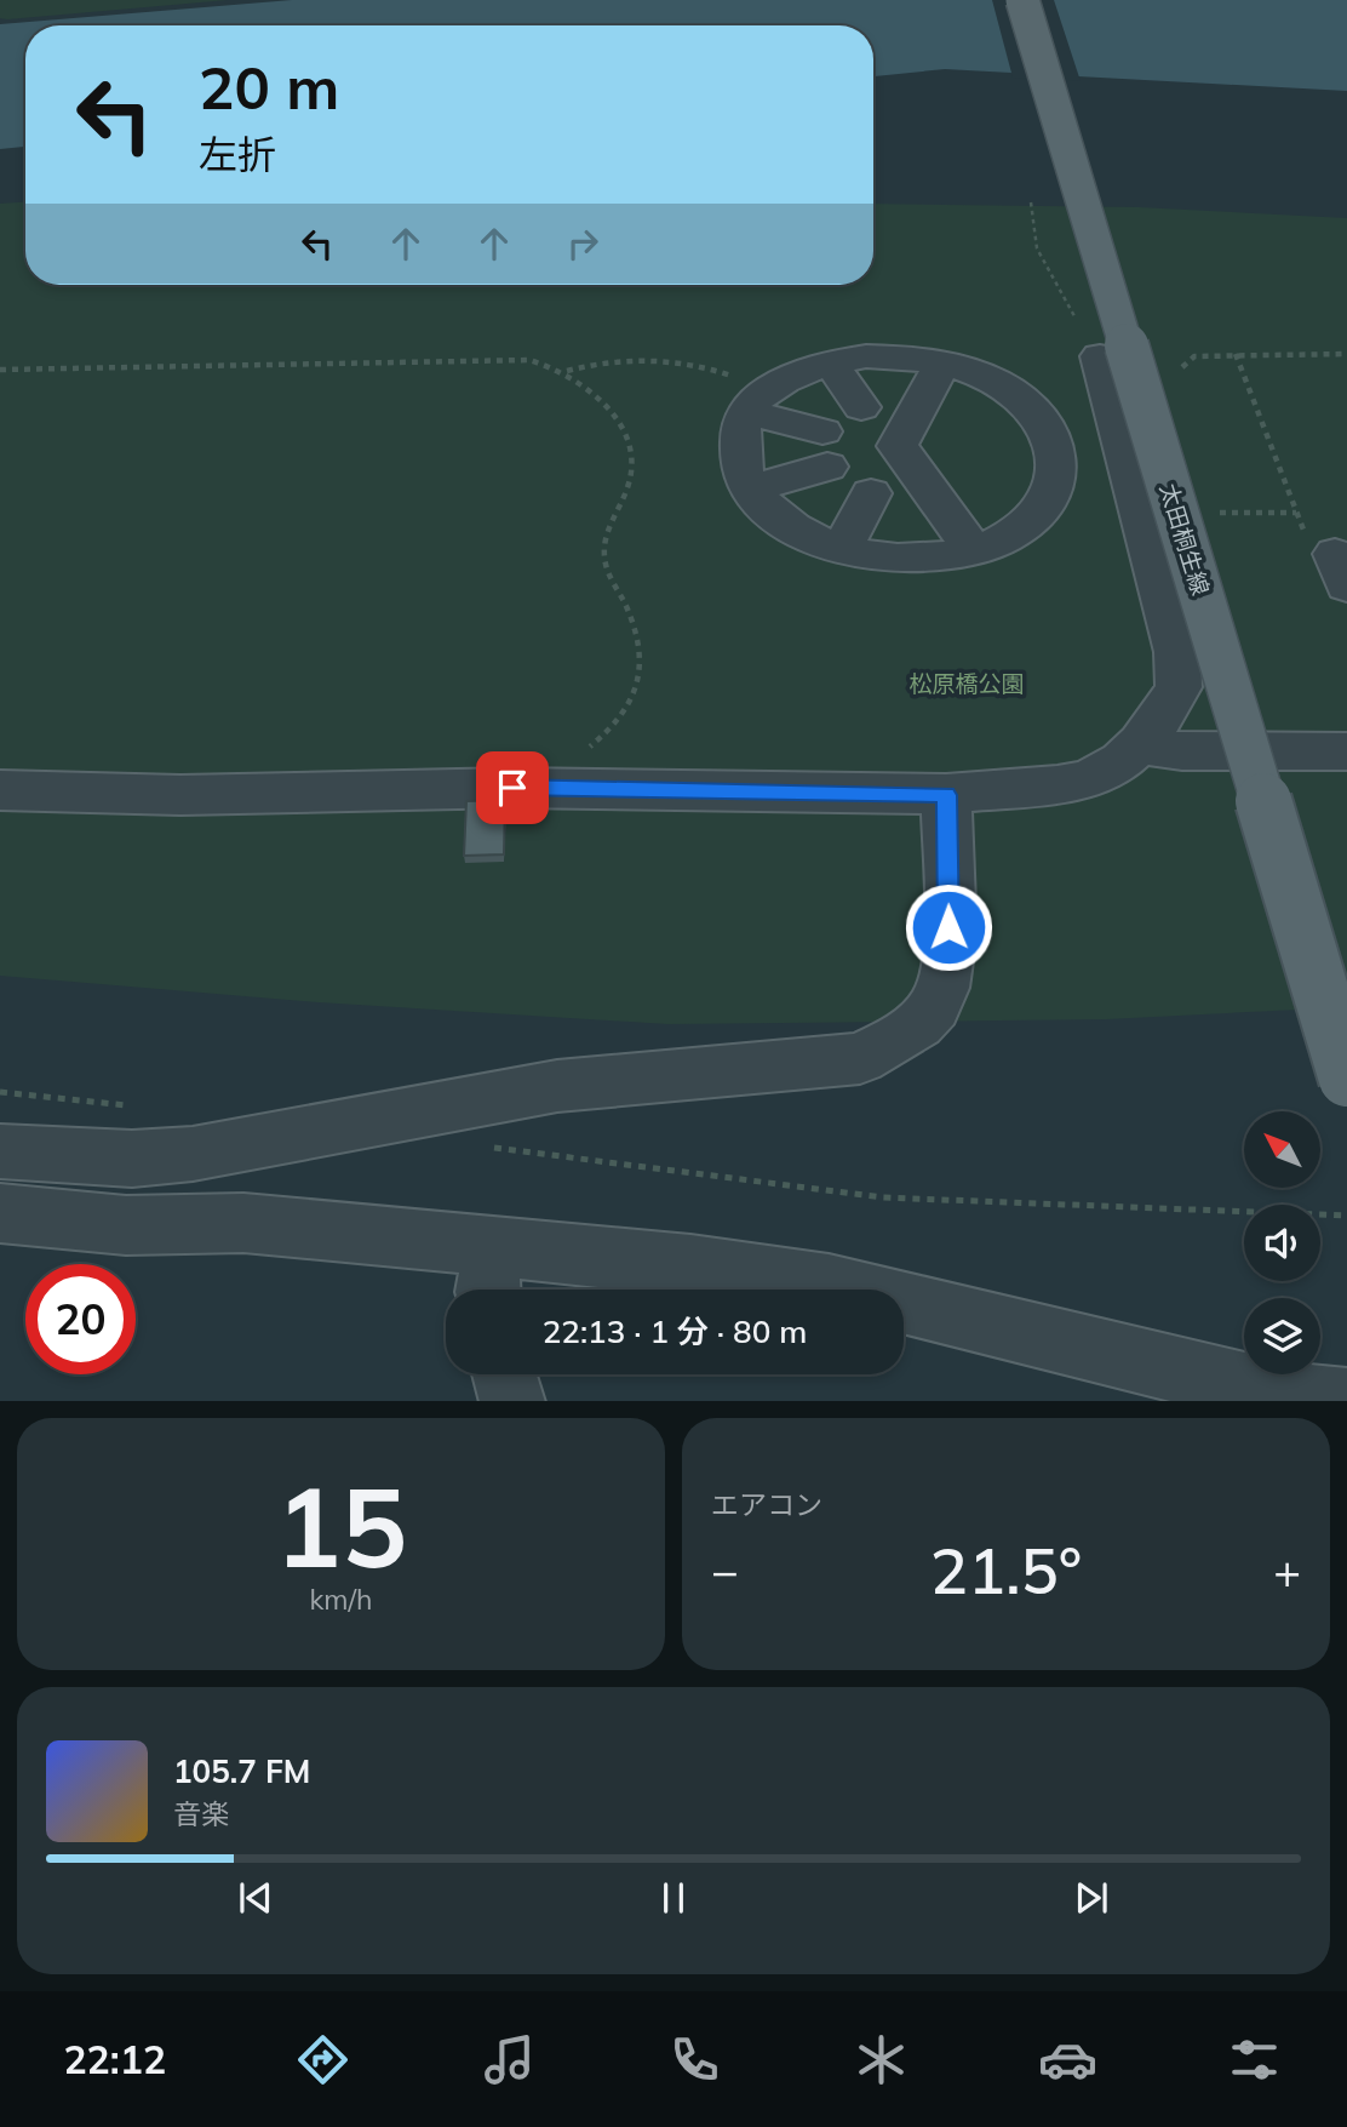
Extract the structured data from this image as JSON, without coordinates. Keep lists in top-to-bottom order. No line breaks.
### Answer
{"streets":{"main road":["太田桐生線"]},"parks":["松原橋公園"],"north":"top left","page":{"turn":["20 m","左折"],"limit":"20","trip":"22:13 · 1 分 · 80 m","tile":[["15","km/h"],"エアコン"],"heat":["−","21.5°","+"],"song":["105.7 FM","音楽"],"tabs":"22:12"}}
